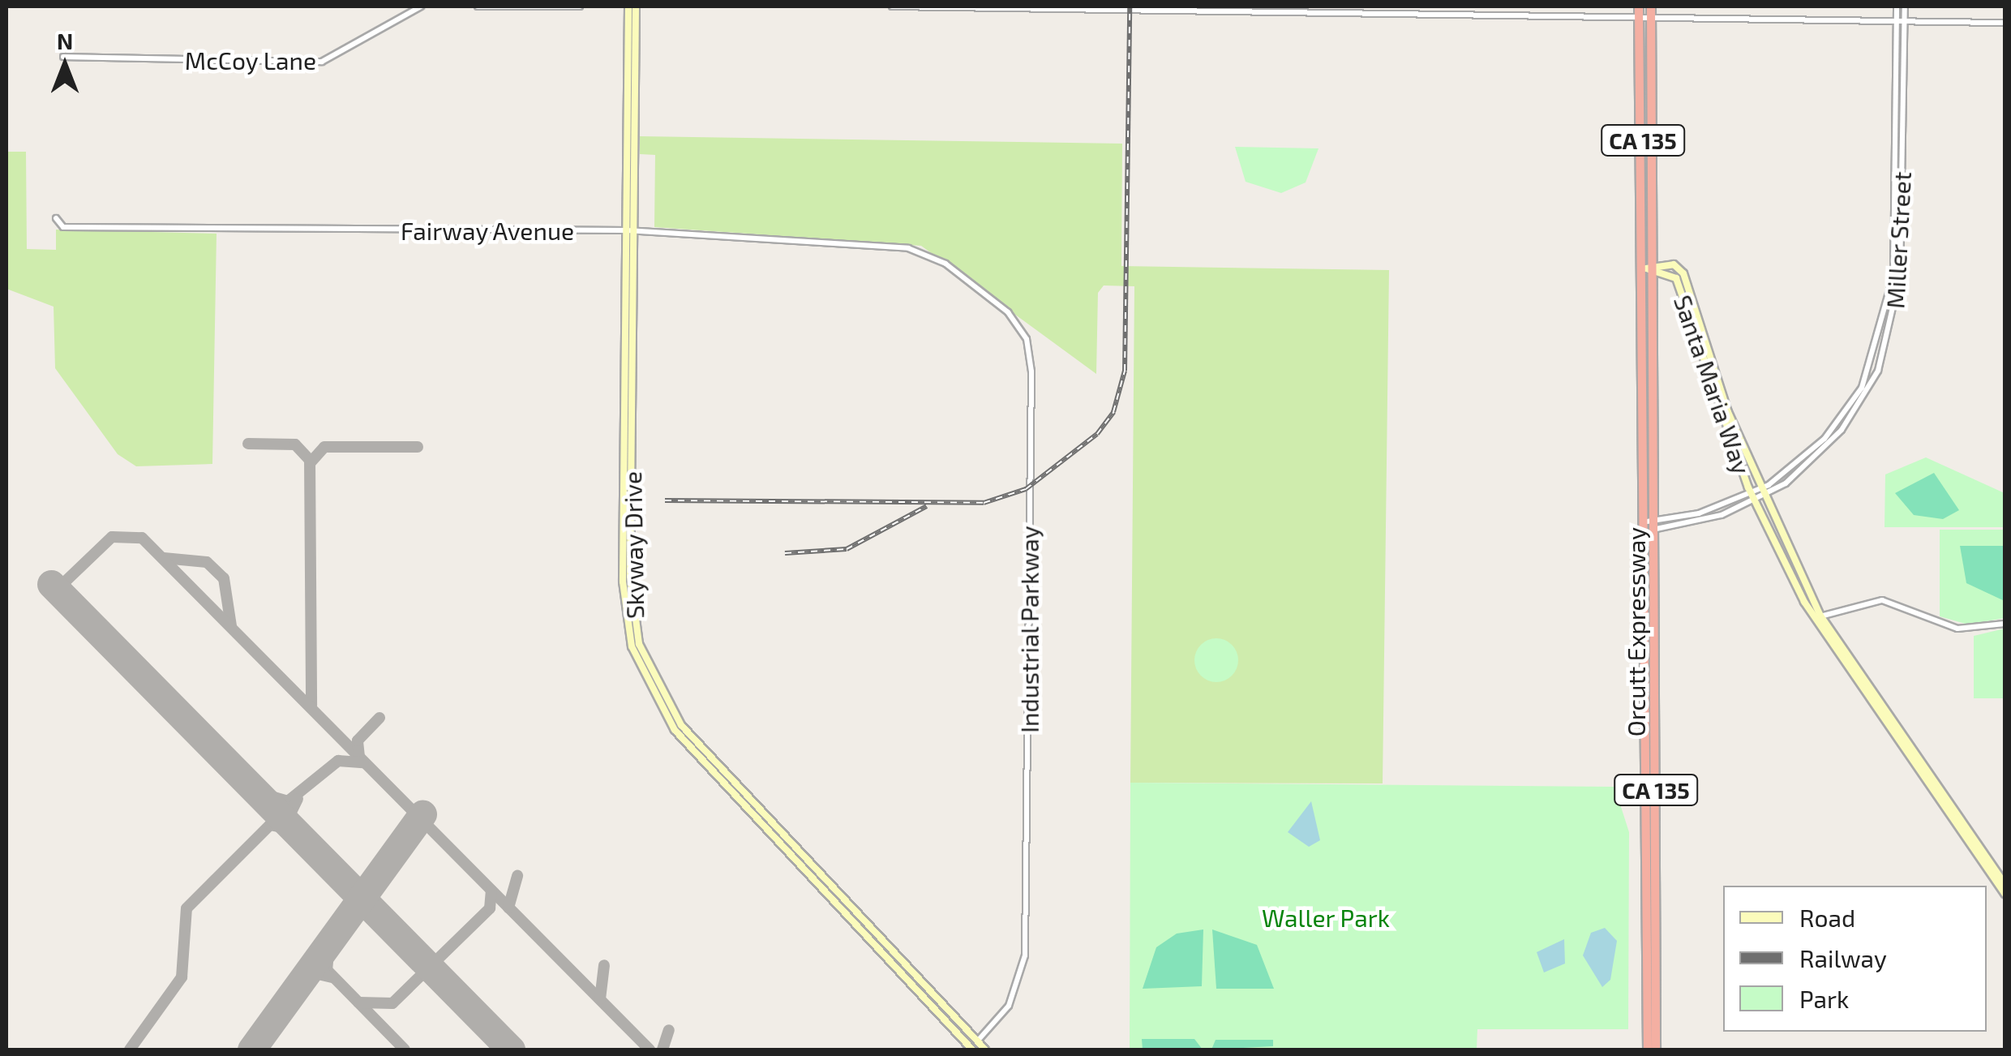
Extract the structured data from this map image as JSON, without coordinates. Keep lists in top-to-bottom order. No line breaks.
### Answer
{"streets":{"highway":["CA 135","Orcutt Expressway"],"main road":["Santa Maria Way","Skyway Drive"],"street":["McCoy Lane","Fairway Avenue","Miller Street","Industrial Parkway"]},"crossings":[["CA 135","Santa Maria Way"],["CA 135","Orcutt Expressway"],["Fairway Avenue","Skyway Drive"],["Fairway Avenue","Industrial Parkway"],["Miller Street","Santa Maria Way"],["Miller Street","Orcutt Expressway"],["Santa Maria Way","Orcutt Expressway"],["Skyway Drive","Industrial Parkway"]],"parks":["Waller Park"],"legend":["Road","Railway","Park"],"north":"top"}
